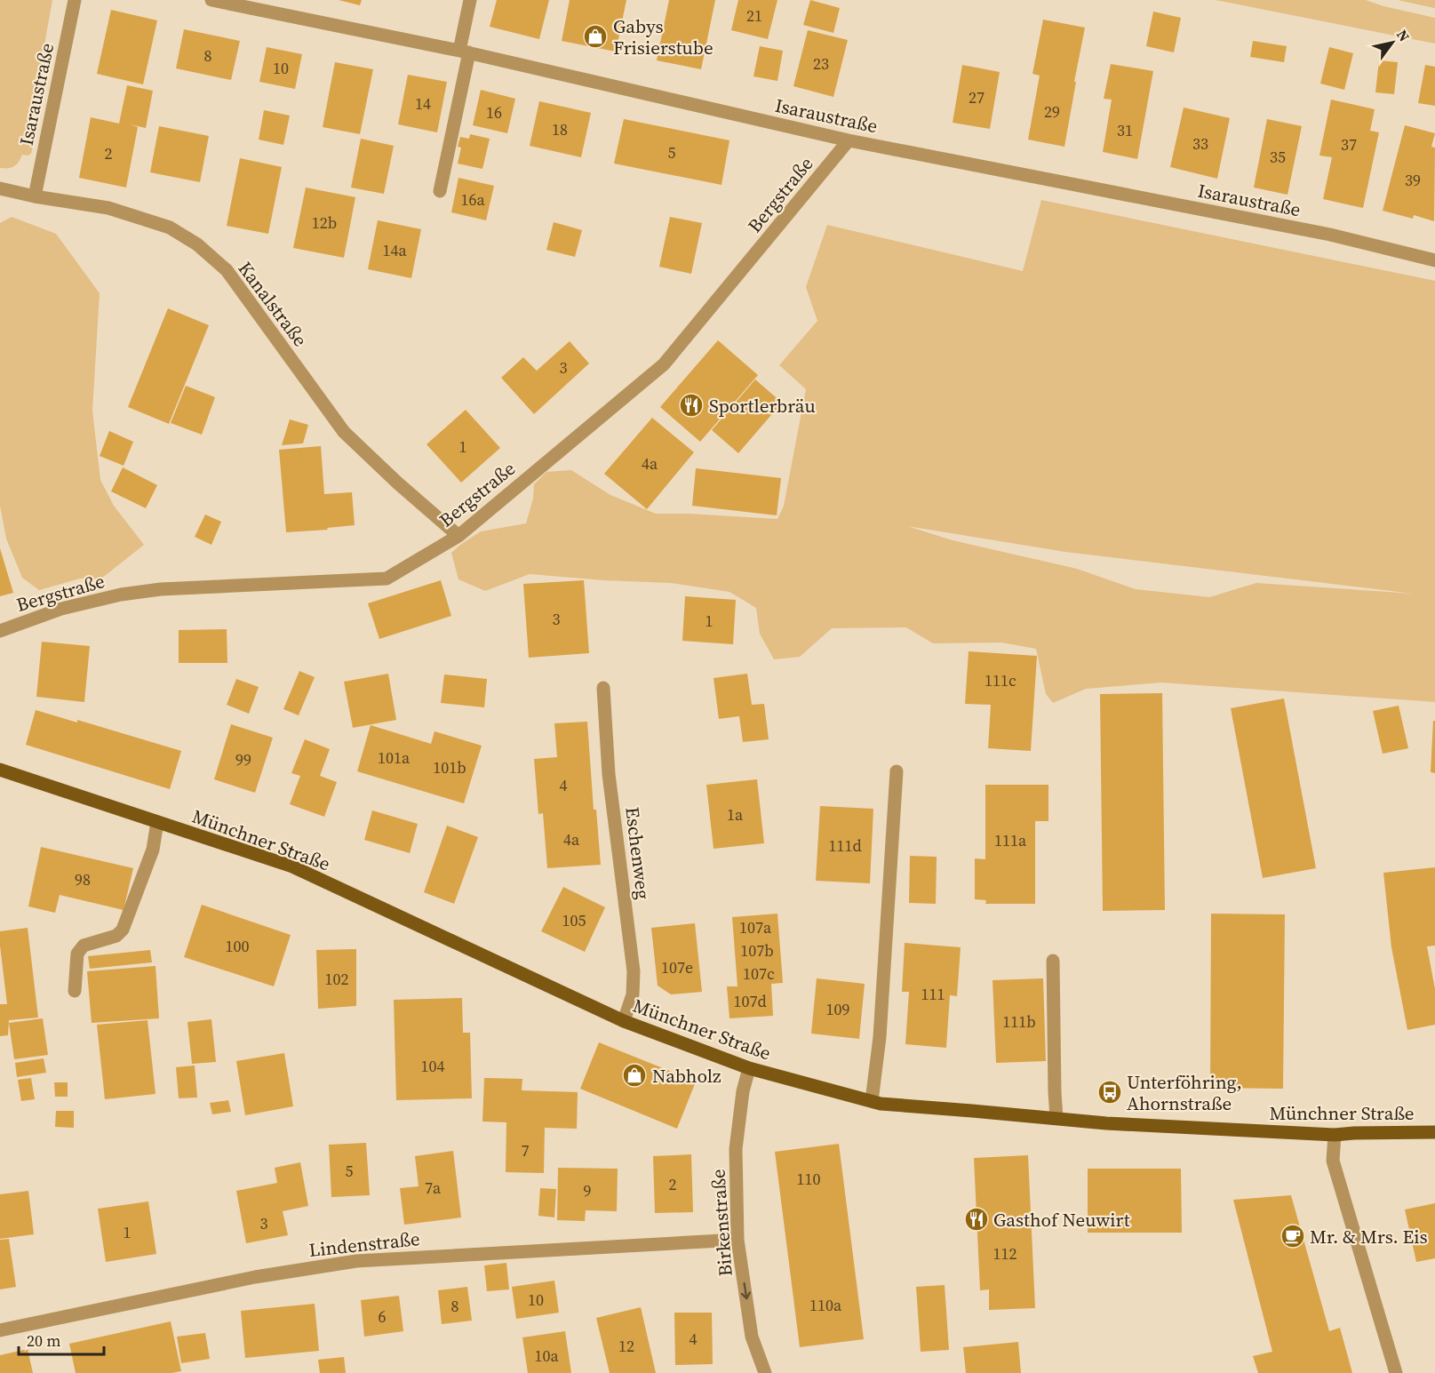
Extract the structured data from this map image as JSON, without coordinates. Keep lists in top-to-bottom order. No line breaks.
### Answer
{"streets":{"main road":["Münchner Straße"],"street":["Isaraustraße","Bergstraße","Kanalstraße","Eschenweg","Birkenstraße","Lindenstraße"]},"crossings":[["Isaraustraße","Bergstraße"],["Isaraustraße","Kanalstraße"],["Bergstraße","Kanalstraße"],["Münchner Straße","Eschenweg"],["Münchner Straße","Birkenstraße"],["Birkenstraße","Lindenstraße"]],"one_way":["Birkenstraße"],"places":{"shop":["Gabys Frisierstube","Nabholz"],"restaurant":["Sportlerbräu","Gasthof Neuwirt"],"bus stop":["Unterföhring, Ahornstraße"],"cafe":["Mr. & Mrs. Eis"]},"house_numbers":["21","8","23","10","27","14","29","16","18","31","33","37","5","2","35","39","16a","12b","14a","3","1","4a","3","1","111c","101a","99","101b","4","1a","4a","111a","111d","98","105","107a","100","107b","107e","107c","102","111","107d","109","111b","104","7","5","110","2","7a","9","3","1","112","10","110a","8","6","4","12","10a"],"scale_bar":"20 m","north":"top right"}
